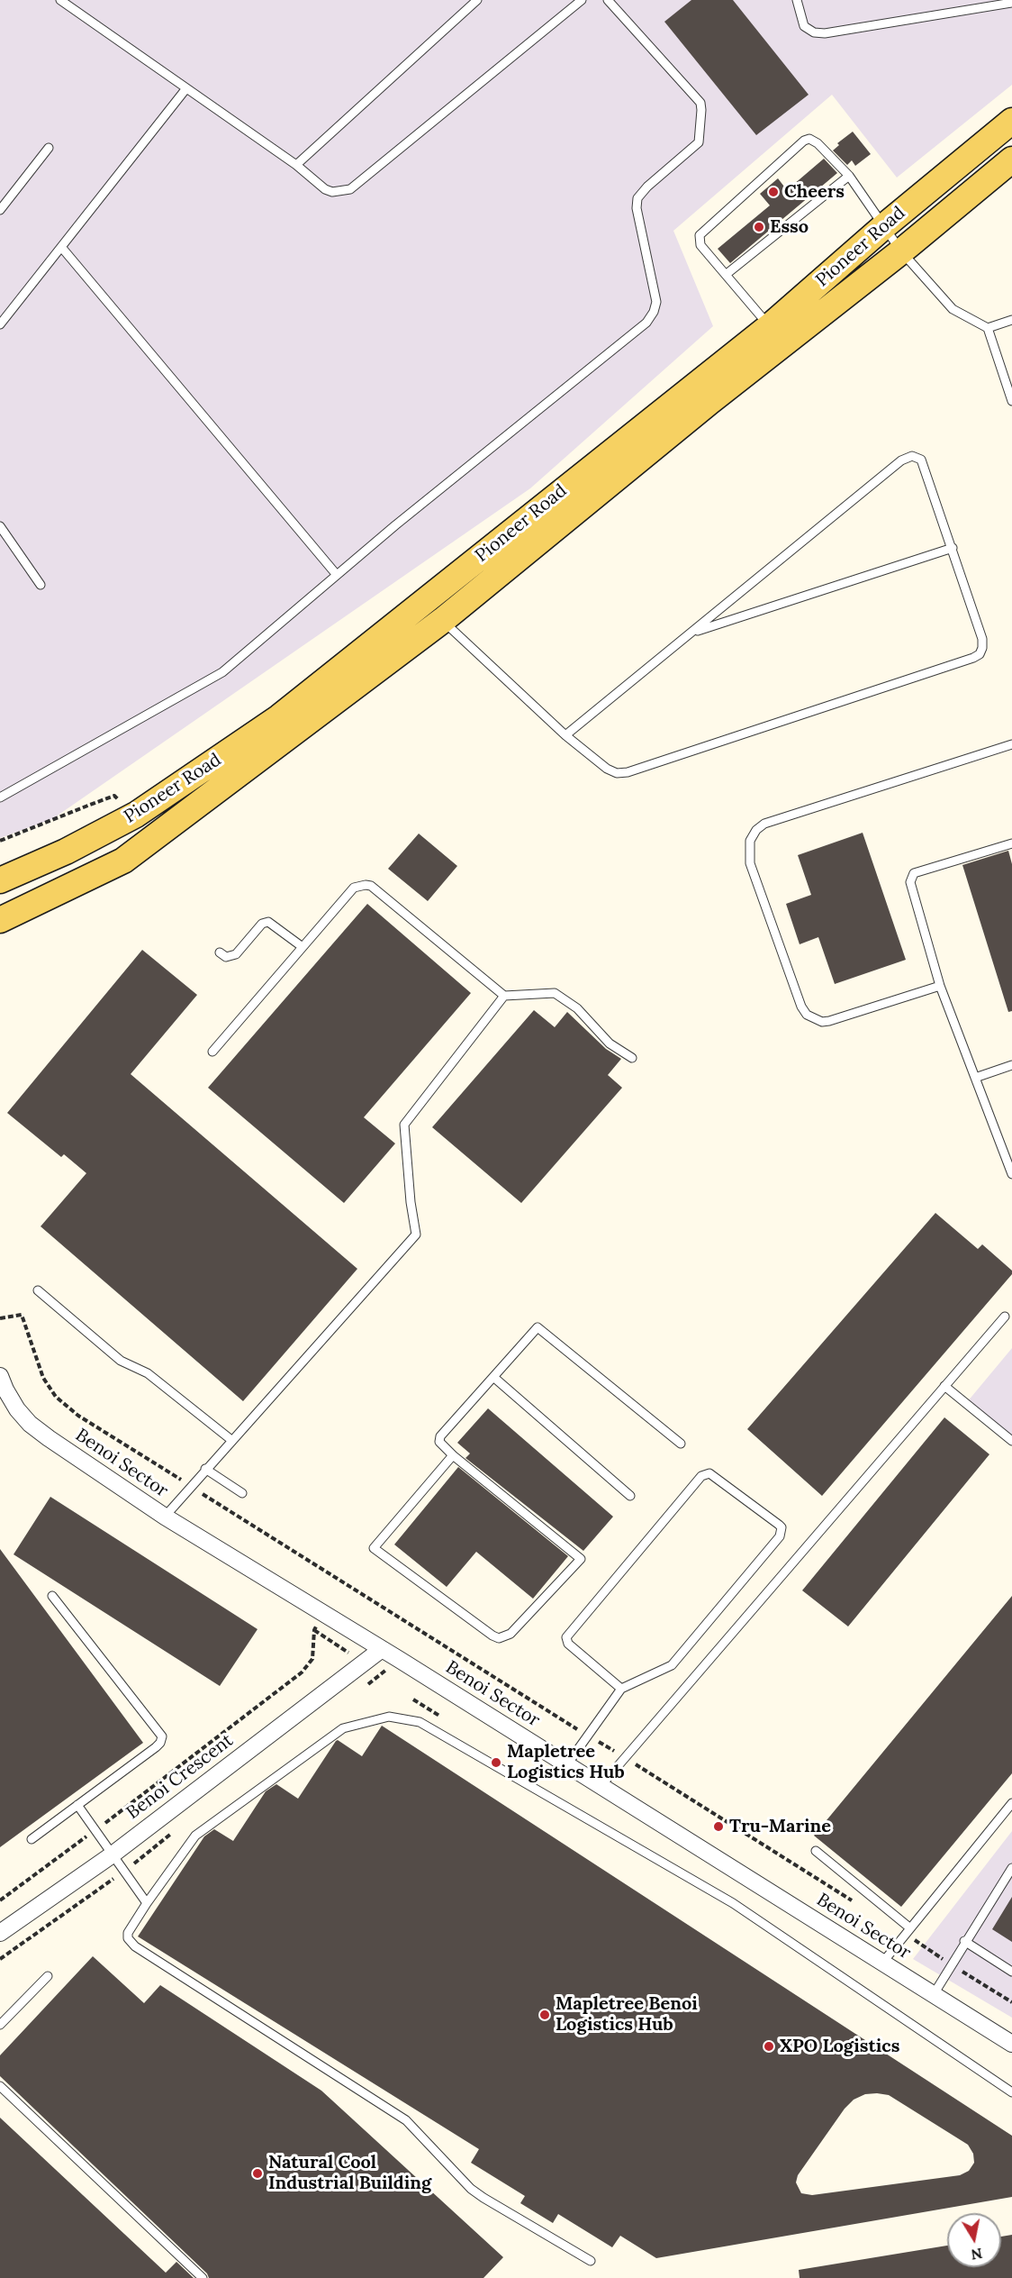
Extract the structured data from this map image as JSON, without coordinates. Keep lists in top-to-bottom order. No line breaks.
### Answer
{"streets":{"main road":["Pioneer Road"],"street":["Benoi Sector","Benoi Crescent"]},"crossings":[["Benoi Sector","Benoi Crescent"]],"places":["Cheers","Esso","Mapletree Logistics Hub","Tru-Marine","Mapletree Benoi Logistics Hub","XPO Logistics","Natural Cool Industrial Building"],"north":"bottom"}
